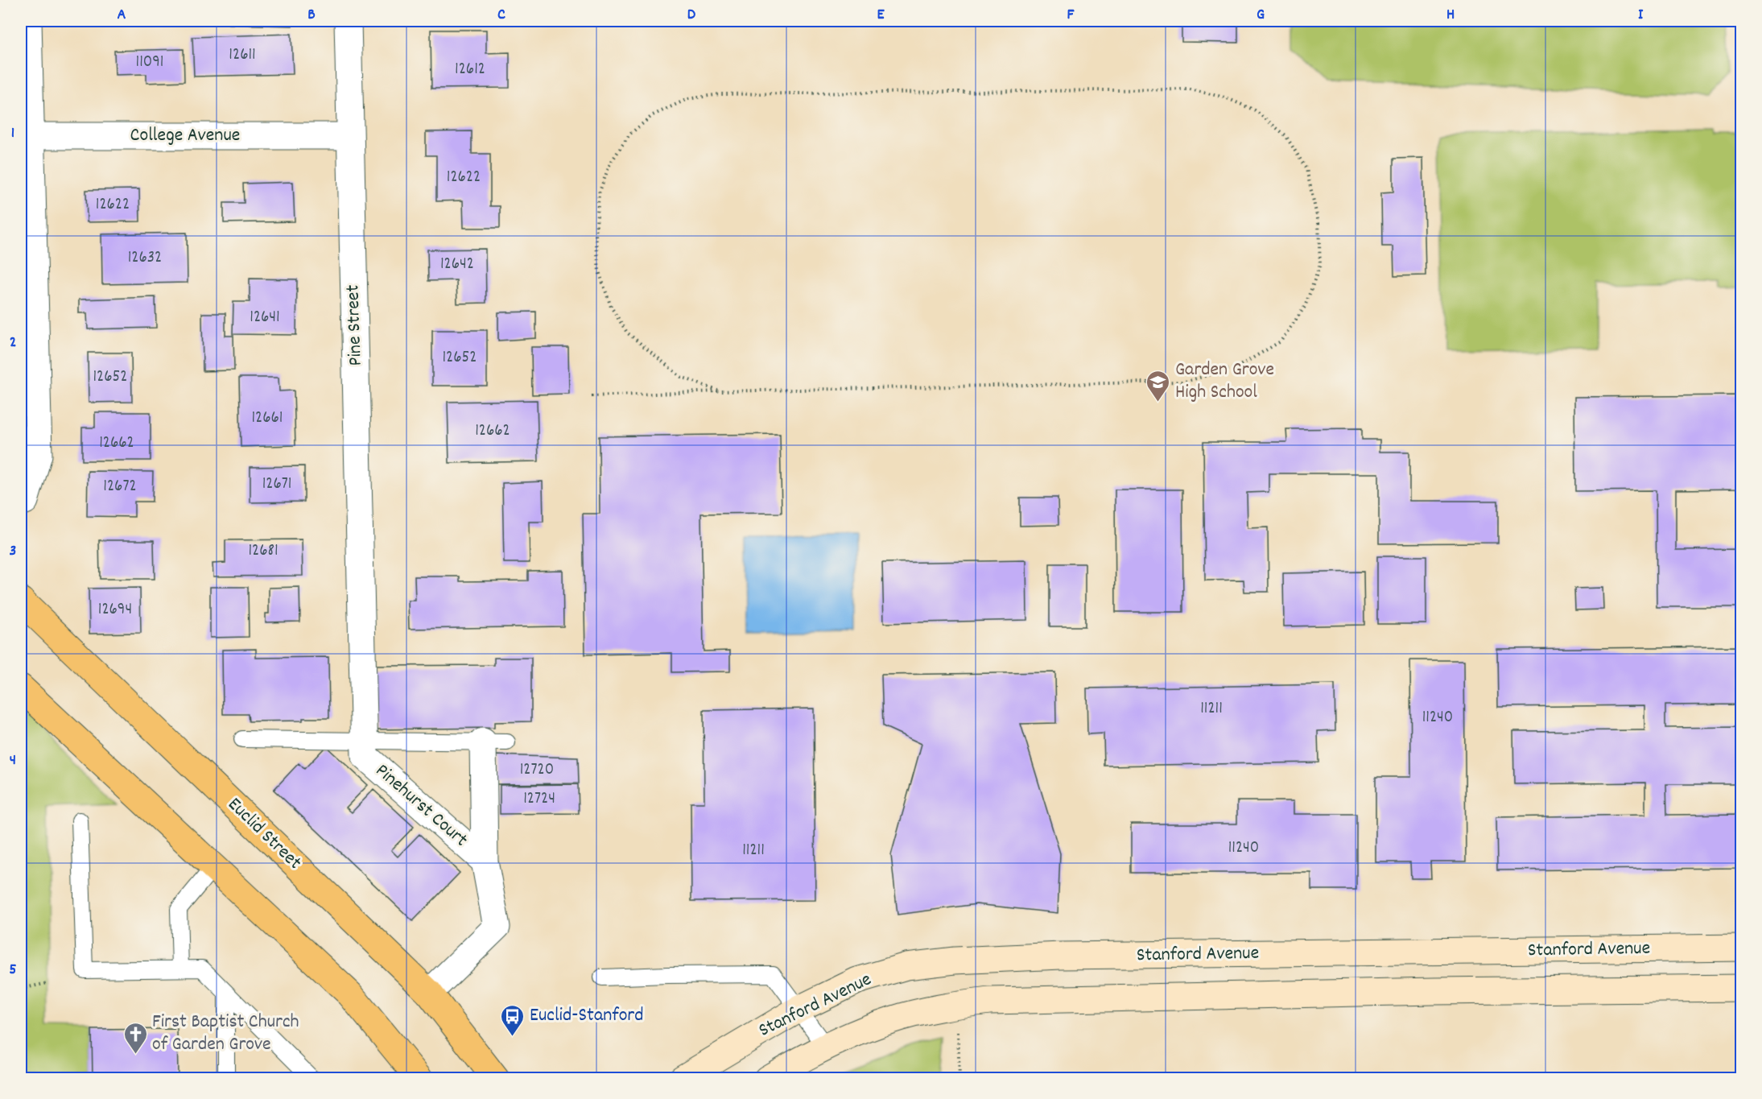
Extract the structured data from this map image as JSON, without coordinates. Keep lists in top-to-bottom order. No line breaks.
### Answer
{"streets":{"main road":["Euclid Street"],"street":["College Avenue","Pine Street","Pinehurst Court","Stanford Avenue"]},"crossings":[["College Avenue","Pine Street"],["Pine Street","Pinehurst Court"],["Pinehurst Court","Euclid Street"]],"places":{"school or university":["Garden Grove High School"],"bus stop":["Euclid-Stanford"],"church":["First Baptist Church of Garden Grove"]},"house_numbers":["12611","11091","12612","12622","12622","12632","12642","12641","12652","12652","12661","12662","12662","12671","12672","12681","12694","11211","11240","12720","12724","11240","11211"],"grid":{"columns":["A","B","C","D","E","F","G","H","I"],"rows":["1","2","3","4","5"]}}
